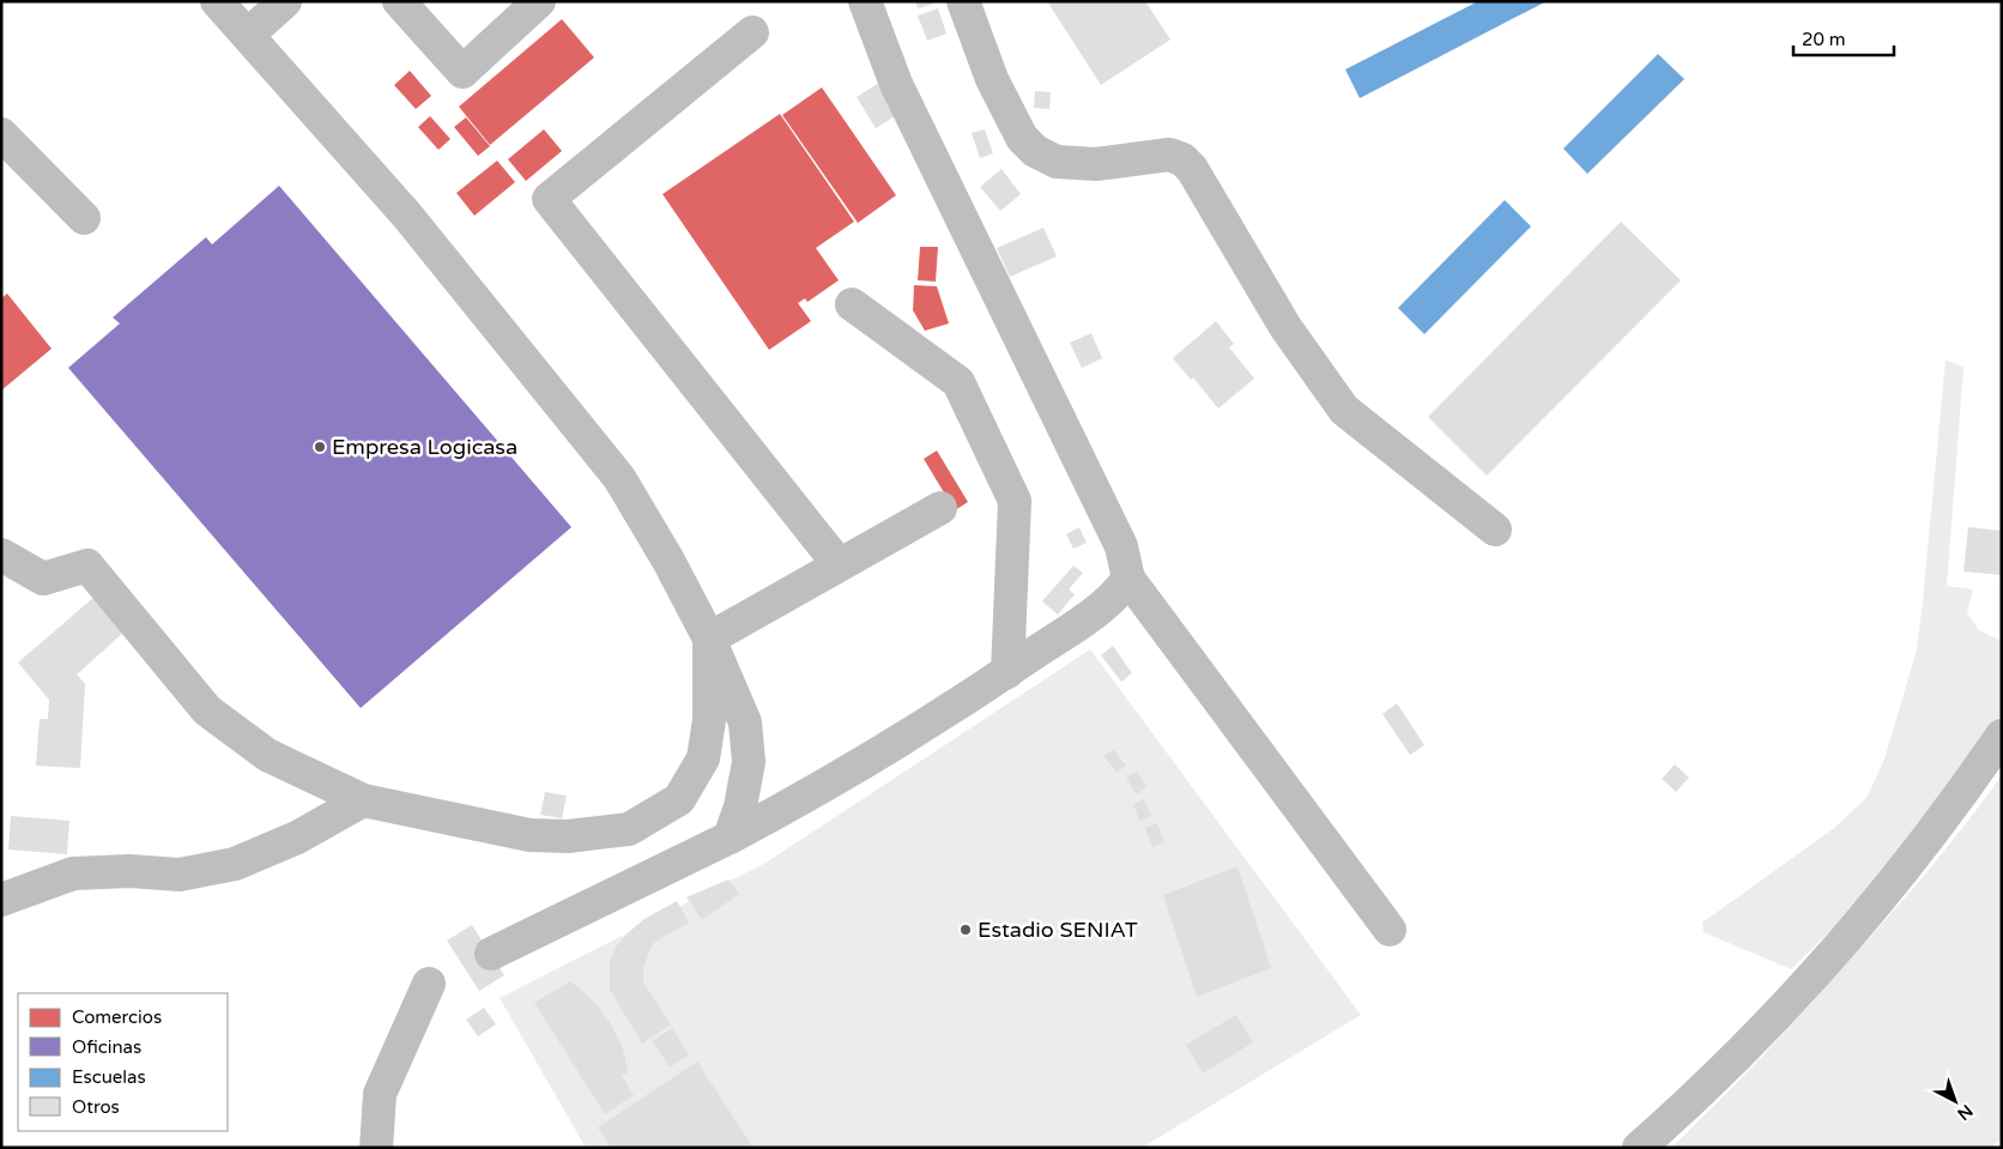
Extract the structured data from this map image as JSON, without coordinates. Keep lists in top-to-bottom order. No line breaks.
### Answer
{"places":["Empresa Logicasa","Estadio SENIAT"],"legend":["Comercios","Oficinas","Escuelas","Otros"],"scale_bar":"20 m","north":"bottom right"}
